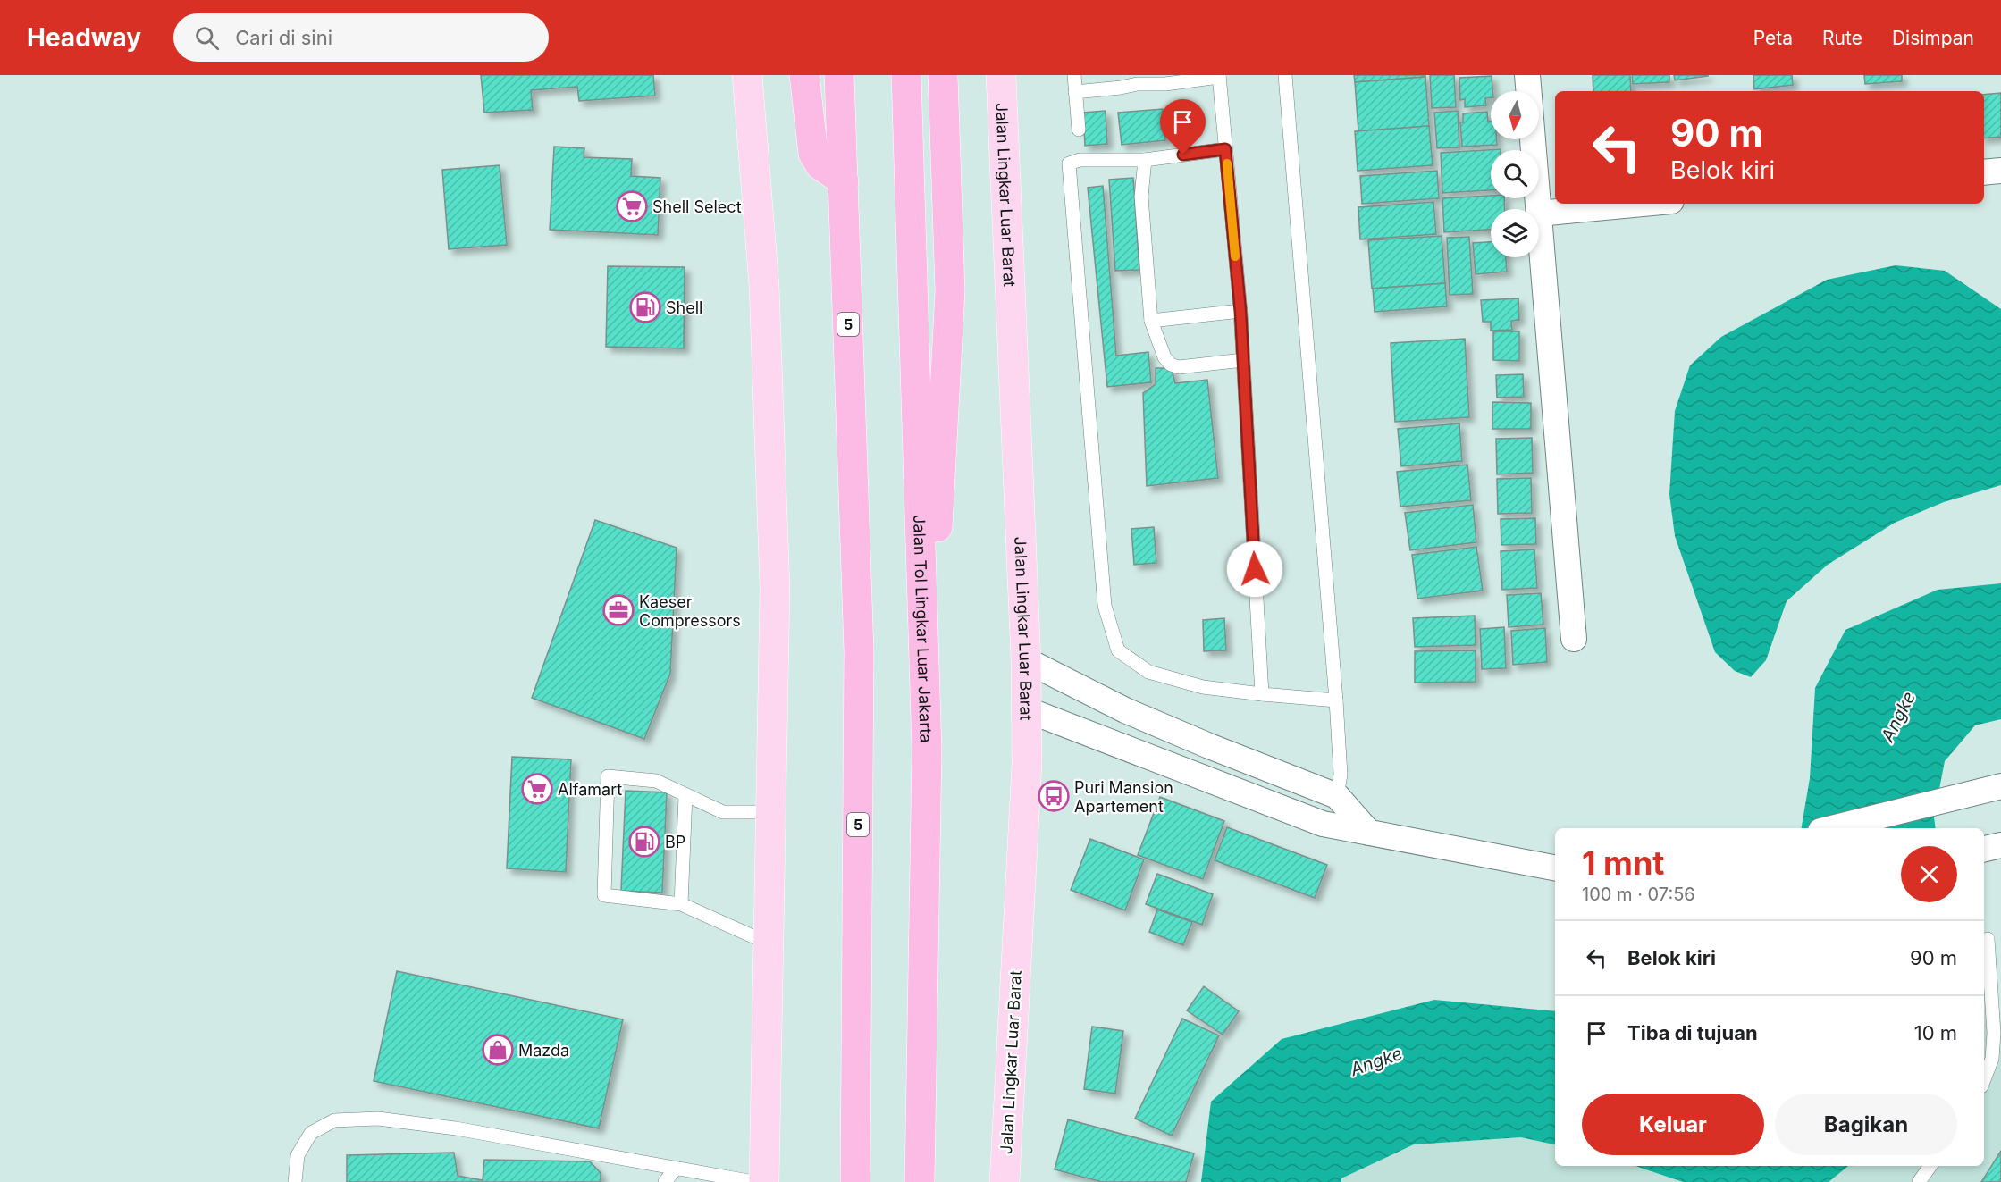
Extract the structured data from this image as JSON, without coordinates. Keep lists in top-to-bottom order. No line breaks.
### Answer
{"streets":{"highway":["5","Jalan Tol Lingkar Luar Jakarta"],"main road":["Jalan Lingkar Luar Barat"]},"water":["Angke"],"places":{"supermarket":["Shell Select","Alfamart"],"fuel station":["Shell","BP"],"office":["Kaeser Compressors"],"bus stop":["Puri Mansion Apartement"],"shop":["Mazda"]},"north":"bottom","page":{"header":"Headway","search":"Cari di sini","nav":["Peta","Rute","Disimpan"],"turn":["90 m","Belok kiri"],"heading":["1 mnt","100 m · 07:56"],"list":[{"name":"Belok kiri","value":"90 m"},{"name":"Tiba di tujuan","value":"10 m"}],"buttons":["Keluar","Bagikan"]}}
